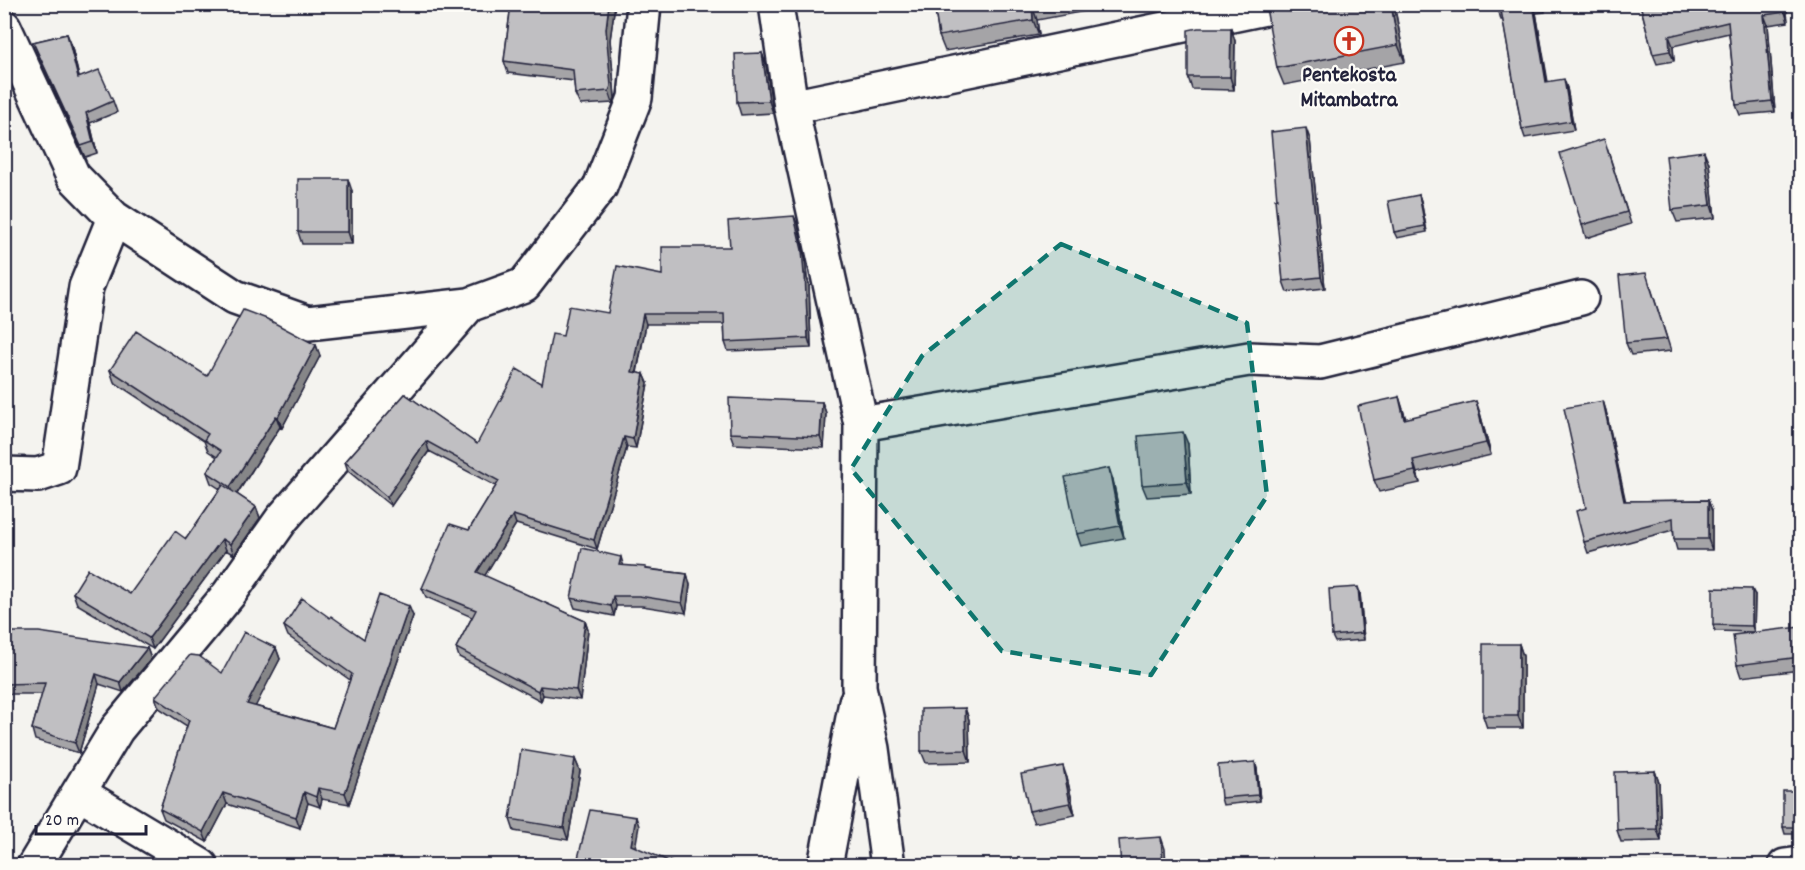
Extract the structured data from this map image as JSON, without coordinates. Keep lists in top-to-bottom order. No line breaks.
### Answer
{"places":{"church":["Pentekosta Mitambatra"]},"scale_bar":"20 m"}
